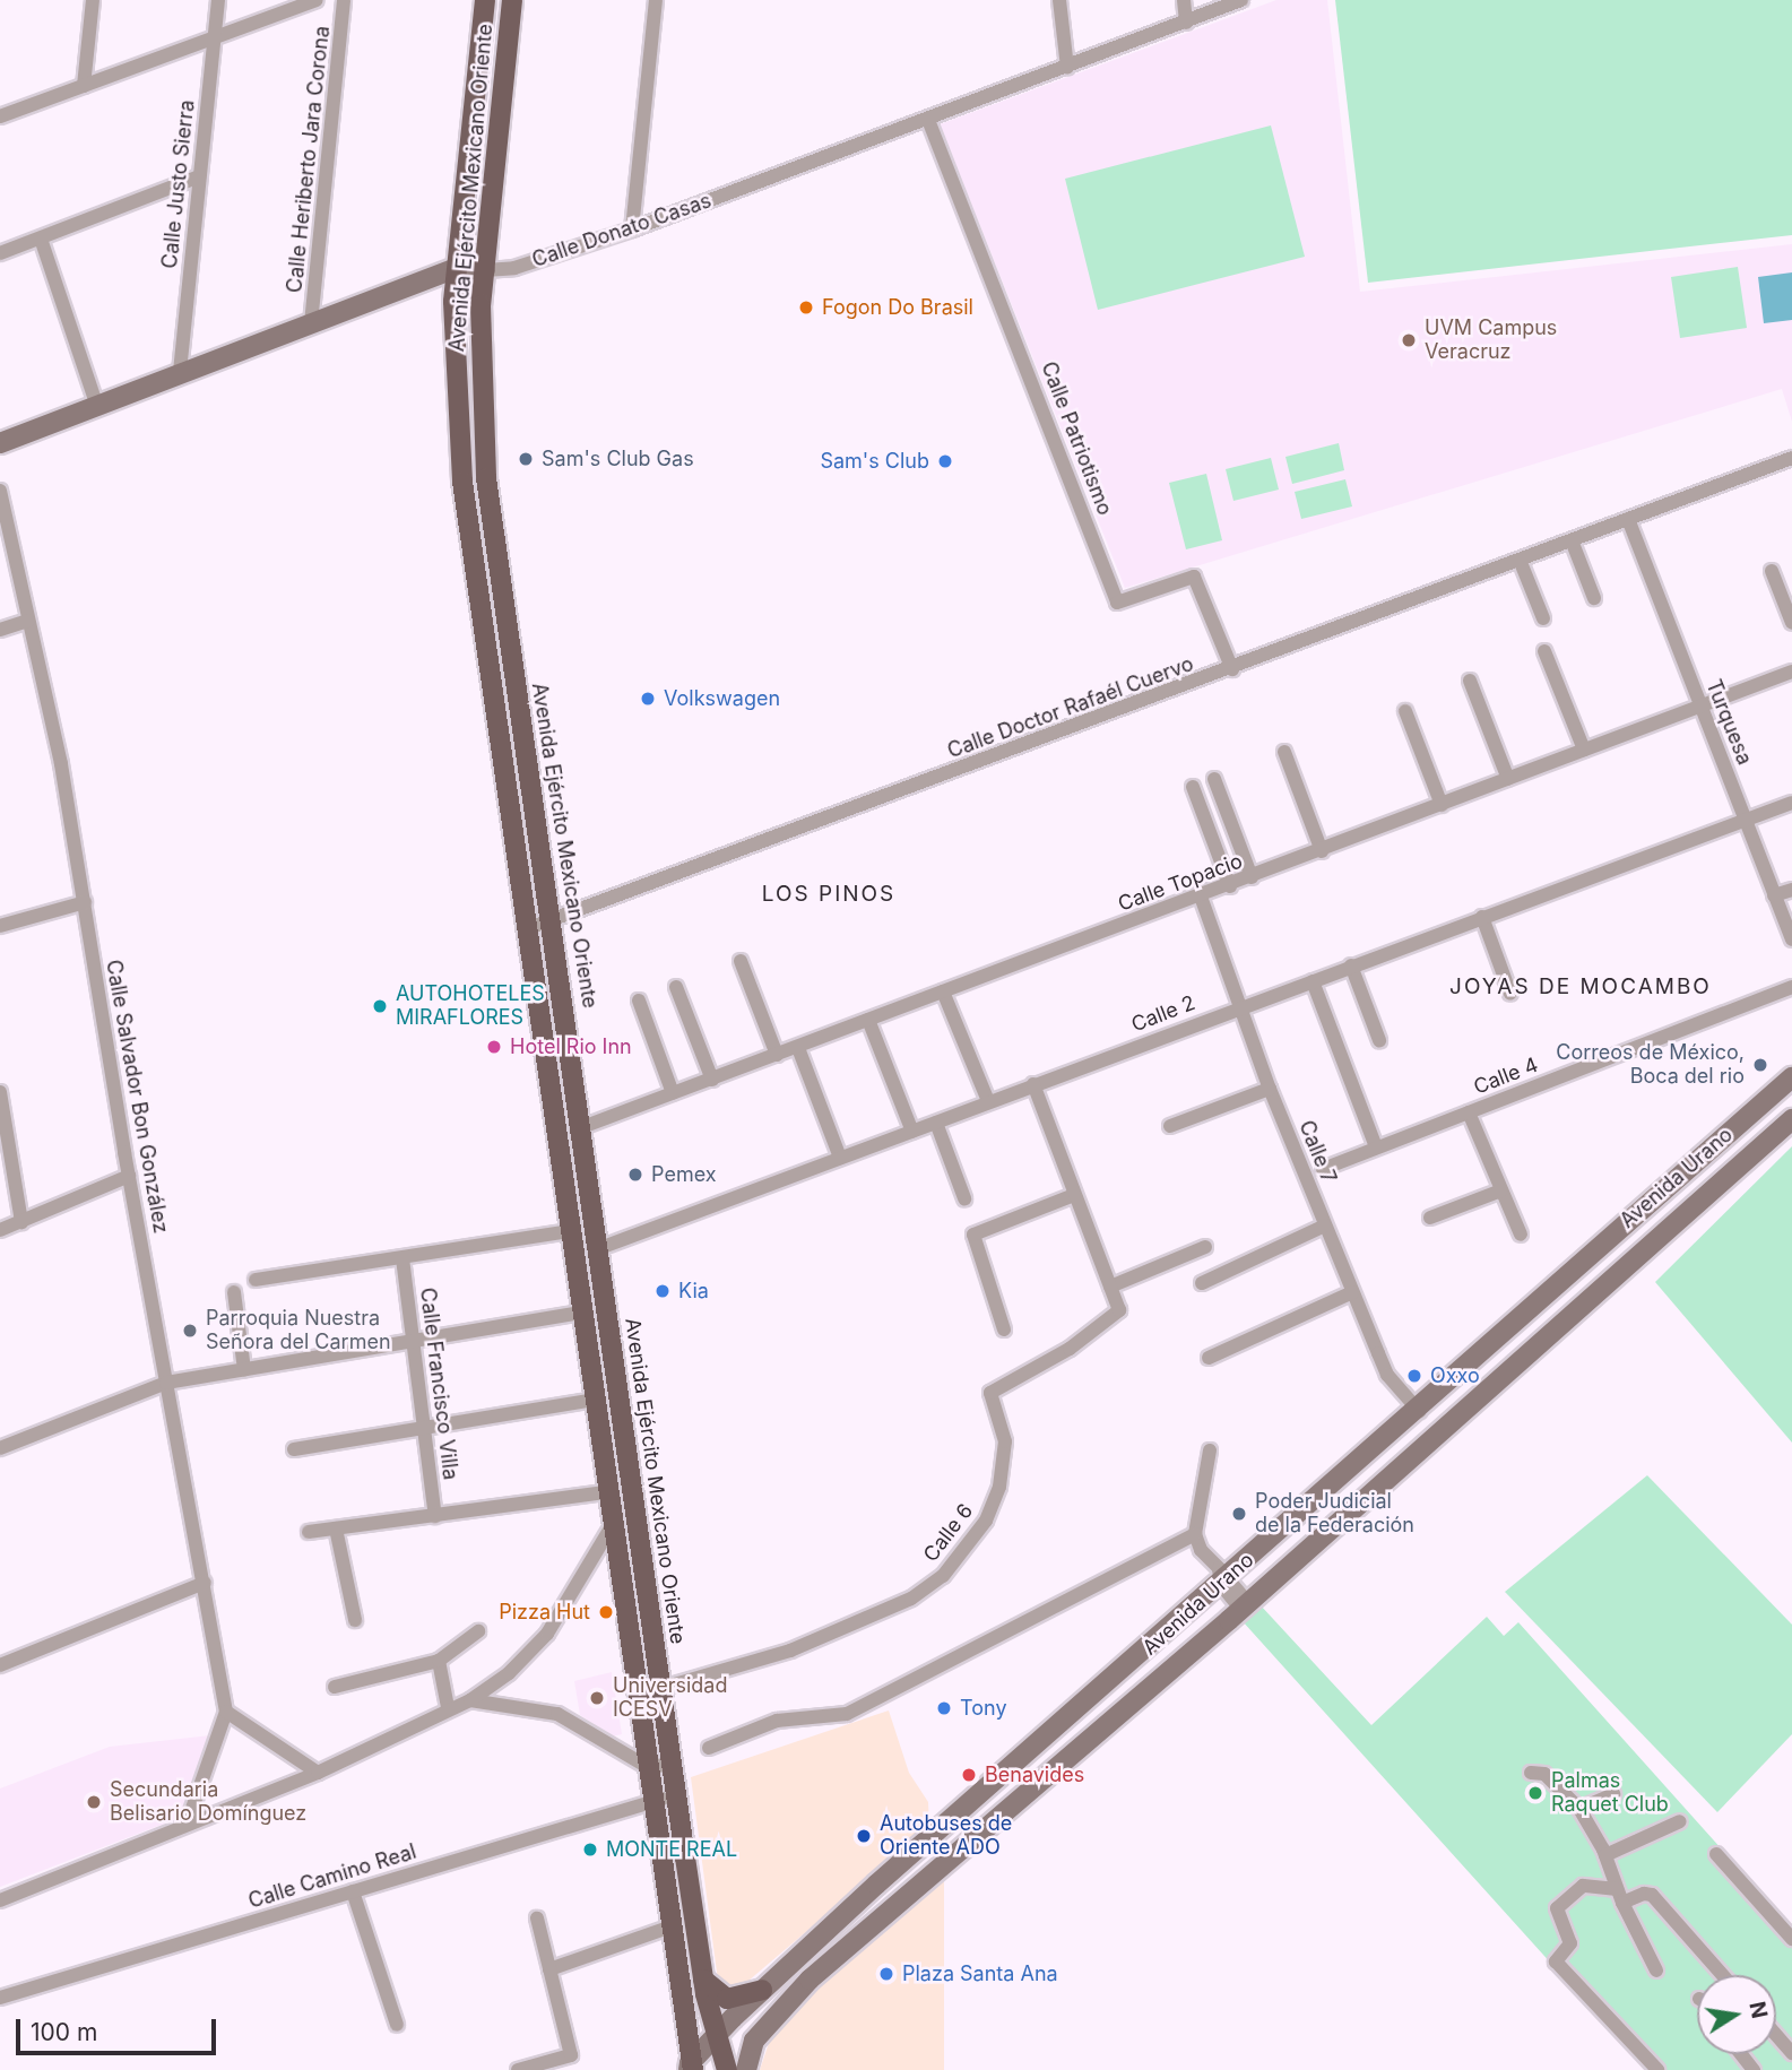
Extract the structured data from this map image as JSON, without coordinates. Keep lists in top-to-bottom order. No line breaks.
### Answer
{"streets":{"main road":["Avenida Ejército Mexicano Oriente","Calle Donato Casas","Avenida Urano"],"street":["Calle Heriberto Jara Corona","Calle Justo Sierra","Calle Patriotismo","Calle Doctor Rafaél Cuervo","Turquesa","Calle Topacio","Calle 2","Calle 4","Calle Salvador Bon González","Calle 7","Calle Francisco Villa","Calle 6","Calle Camino Real"]},"crossings":[["Calle Heriberto Jara Corona","Calle Donato Casas"],["Calle Justo Sierra","Calle Donato Casas"],["Avenida Ejército Mexicano Oriente","Calle Donato Casas"],["Avenida Ejército Mexicano Oriente","Calle Doctor Rafaél Cuervo"],["Avenida Ejército Mexicano Oriente","Calle Topacio"],["Avenida Ejército Mexicano Oriente","Calle 2"],["Avenida Ejército Mexicano Oriente","Avenida Urano"],["Avenida Ejército Mexicano Oriente","Calle 6"],["Avenida Ejército Mexicano Oriente","Calle Camino Real"],["Calle Donato Casas","Calle Patriotismo"],["Calle Patriotismo","Calle Doctor Rafaél Cuervo"],["Calle Doctor Rafaél Cuervo","Turquesa"],["Turquesa","Calle Topacio"],["Turquesa","Calle 2"],["Calle Topacio","Calle 7"],["Calle 2","Calle 7"],["Calle 2","Calle 6"],["Calle 7","Avenida Urano"]],"districts":["LOS PINOS","JOYAS DE MOCAMBO"],"places":["Fogon Do Brasil","UVM Campus Veracruz","Sam's Club Gas","Sam's Club","Volkswagen","AUTOHOTELES MIRAFLORES","Hotel Rio Inn","Correos de México, Boca del rio","Pemex","Kia","Parroquia Nuestra Señora del Carmen","Oxxo","Poder Judicial de la Federación","Pizza Hut","Universidad ICESV","Tony","Benavides","Palmas Raquet Club","Secundaria Belisario Domínguez","Autobuses de Oriente ADO","MONTE REAL","Plaza Santa Ana"],"scale_bar":"100 m","north":"right"}
